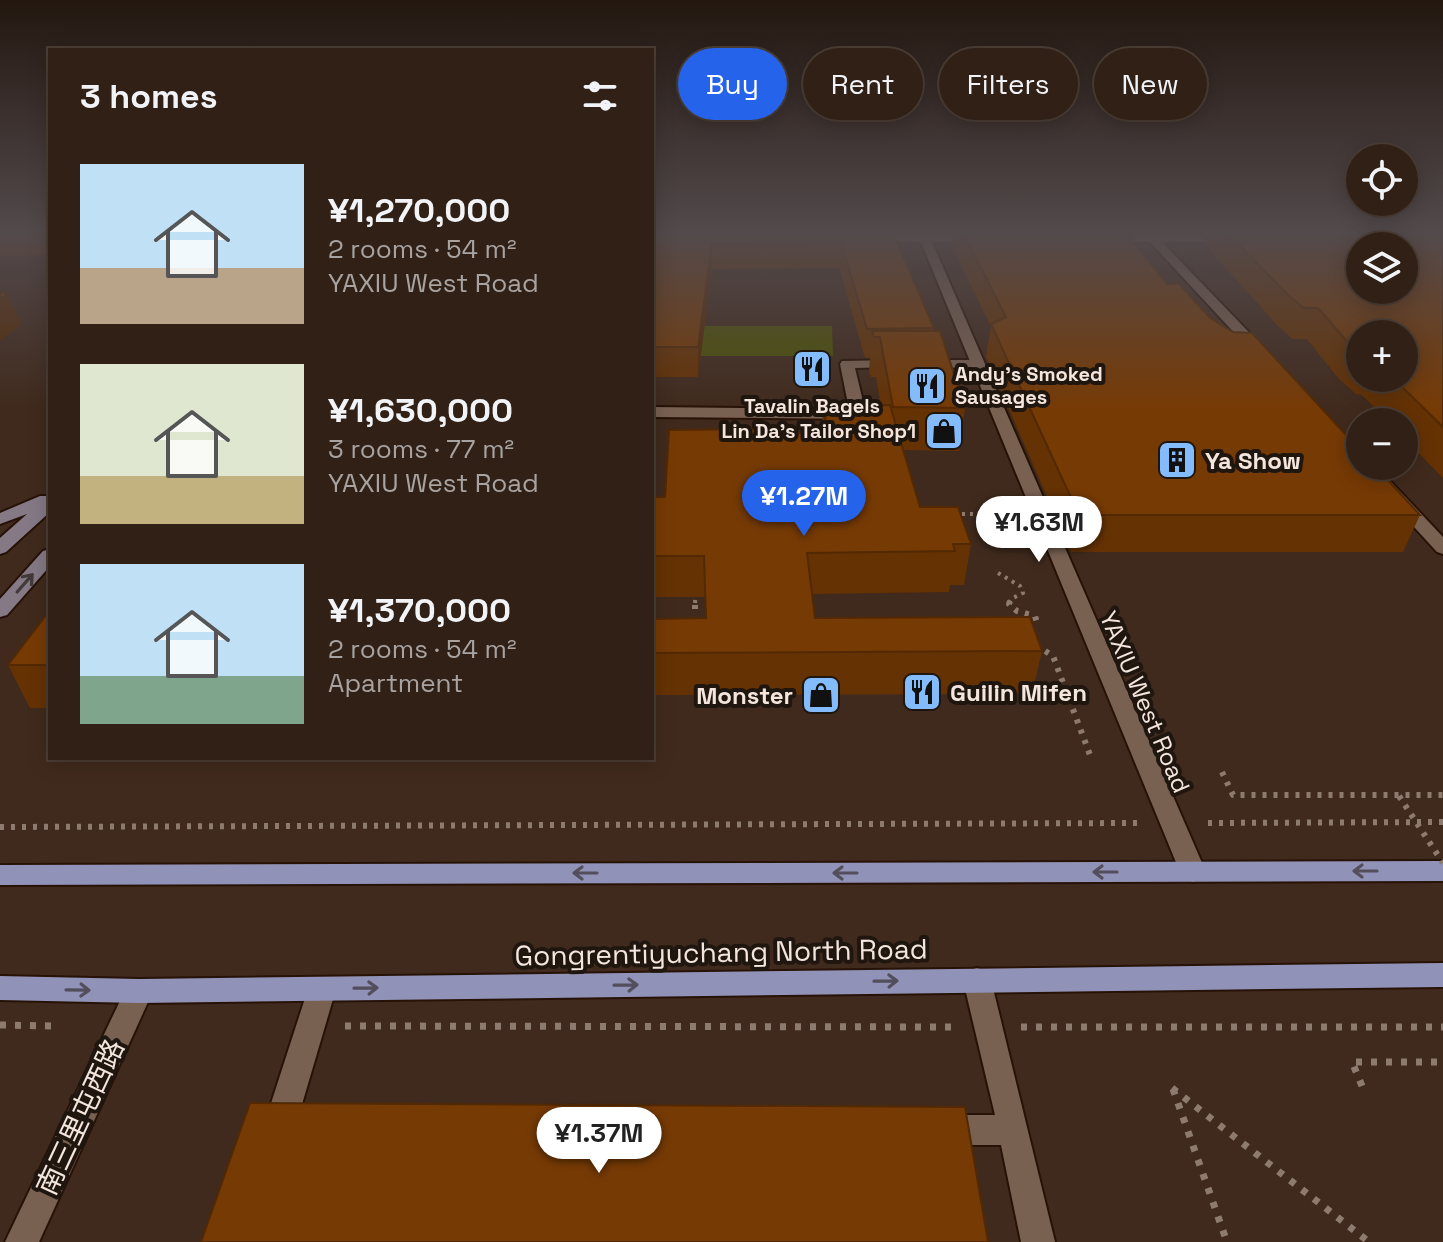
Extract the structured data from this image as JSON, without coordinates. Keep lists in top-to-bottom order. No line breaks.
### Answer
{"streets":{"main road":["Gongrentiyuchang North Road"],"street":["YAXIU West Road","南三里屯西路"]},"crossings":[["Gongrentiyuchang North Road","南三里屯西路"]],"places":{"restaurant":["Tavalin Bagels","Andy's Smoked Sausages","Guilin Mifen"],"shop":["Lin Da's Tailor Shop1","Monster"],"building":["Ya Show"]},"page":{"chip":["Buy","Rent","Filters","New"],"heading":"3 homes","map_buttons":["+","−"],"list":[{"name":"¥1,270,000","note":"2 rooms · 54 m² · YAXIU West Road"},{"name":"¥1,630,000","note":"3 rooms · 77 m² · YAXIU West Road"},{"name":"¥1,370,000","note":"2 rooms · 54 m² · Apartment"}],"price":["¥1.27M","¥1.63M","¥1.37M"]}}
